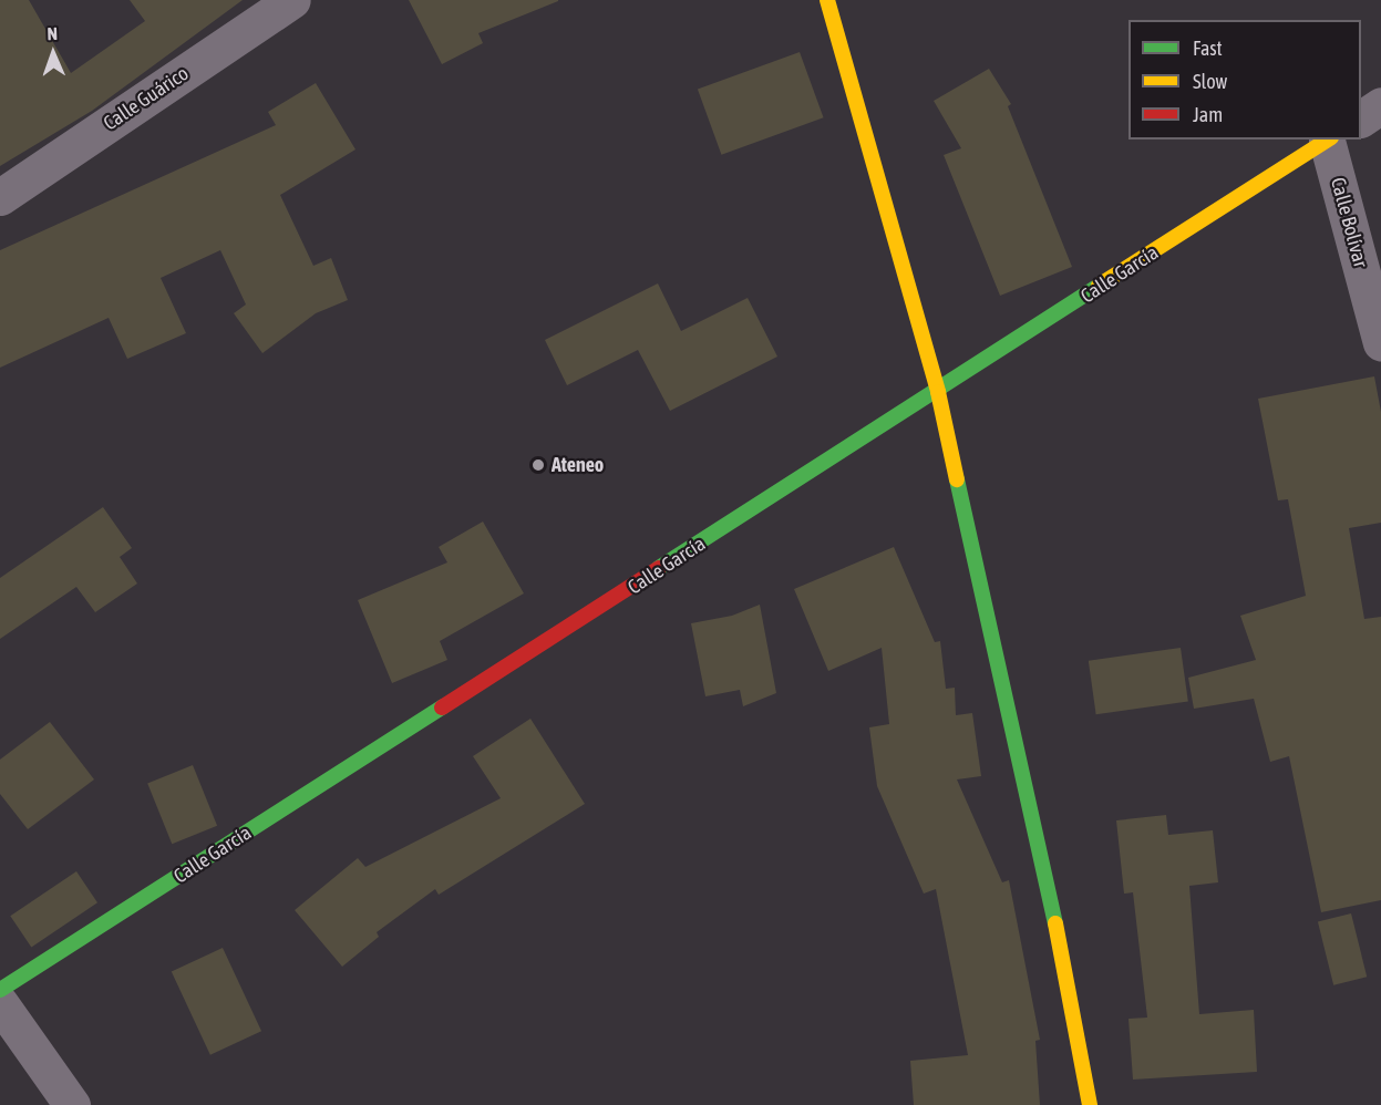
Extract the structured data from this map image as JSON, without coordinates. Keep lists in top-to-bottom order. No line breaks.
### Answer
{"streets":{"street":["Calle Guárico","Calle Bolívar","Calle García"]},"crossings":[["Calle Bolívar","Calle García"]],"places":["Ateneo"],"legend":["Fast","Slow","Jam"],"north":"top"}
